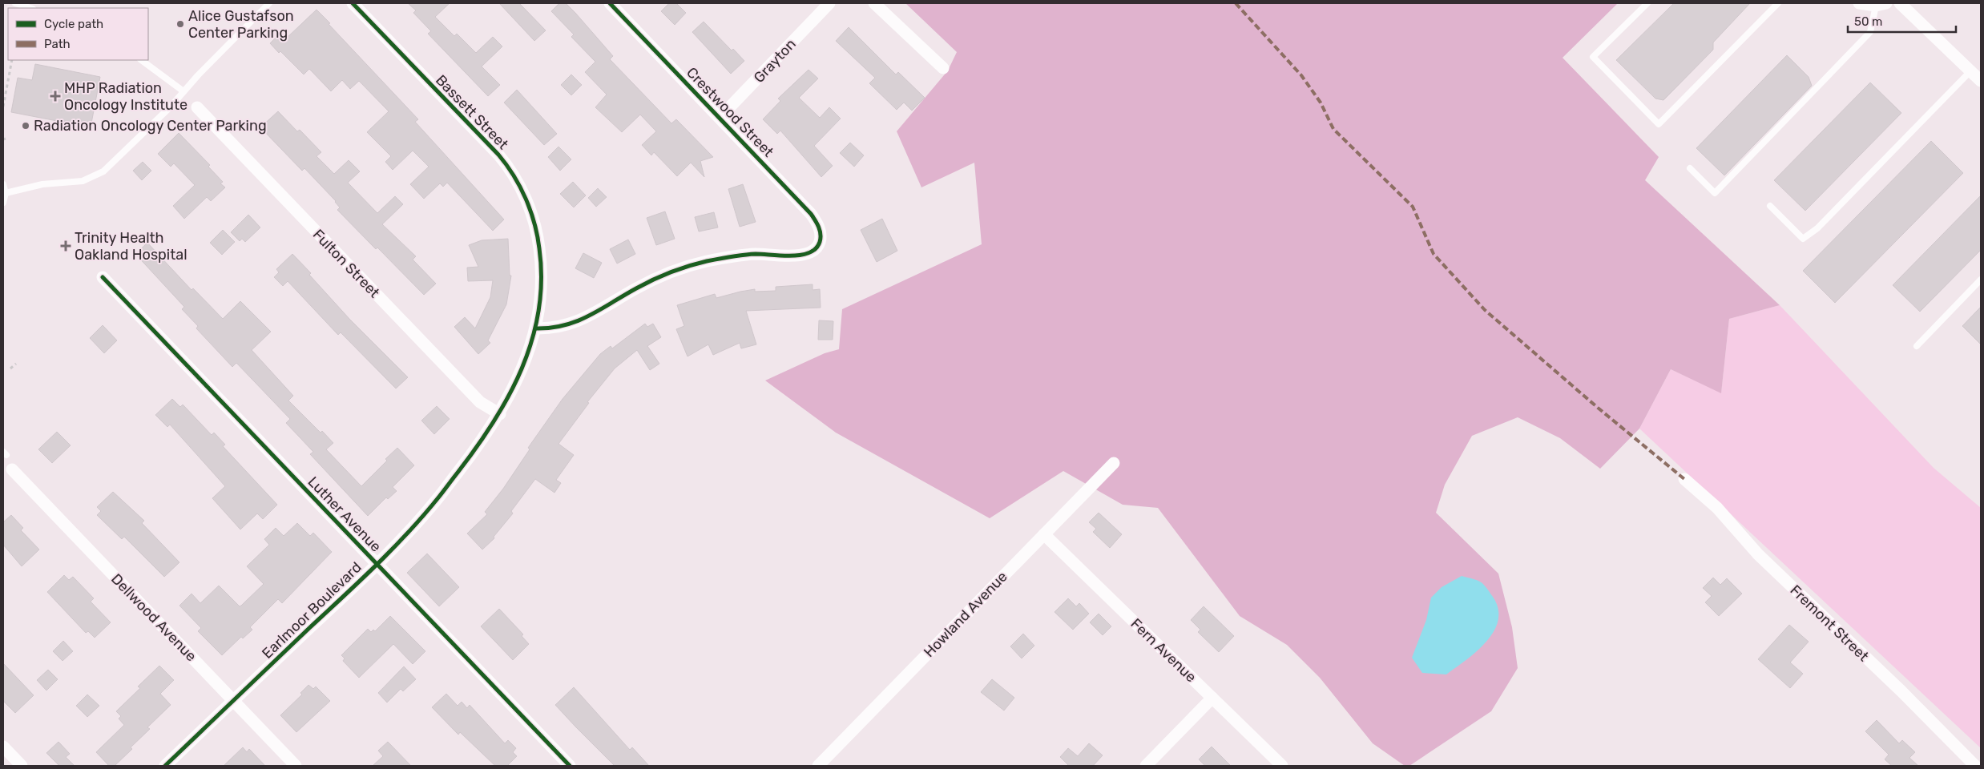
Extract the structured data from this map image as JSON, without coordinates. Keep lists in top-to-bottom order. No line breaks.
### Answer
{"streets":{"street":["Grayton","Bassett Street","Crestwood Street","Fulton Street","Luther Avenue","Earlmoor Boulevard","Howland Avenue","Dellwood Avenue","Fremont Street","Fern Avenue"]},"crossings":[["Grayton","Crestwood Street"],["Bassett Street","Crestwood Street"],["Bassett Street","Earlmoor Boulevard"],["Crestwood Street","Earlmoor Boulevard"],["Fulton Street","Earlmoor Boulevard"],["Luther Avenue","Earlmoor Boulevard"],["Earlmoor Boulevard","Dellwood Avenue"],["Howland Avenue","Fern Avenue"]],"places":{"other":["Alice Gustafson Center Parking","Radiation Oncology Center Parking"],"health":["MHP Radiation Oncology Institute","Trinity Health Oakland Hospital"]},"legend":["Cycle path","Path"],"scale_bar":"50 m"}
